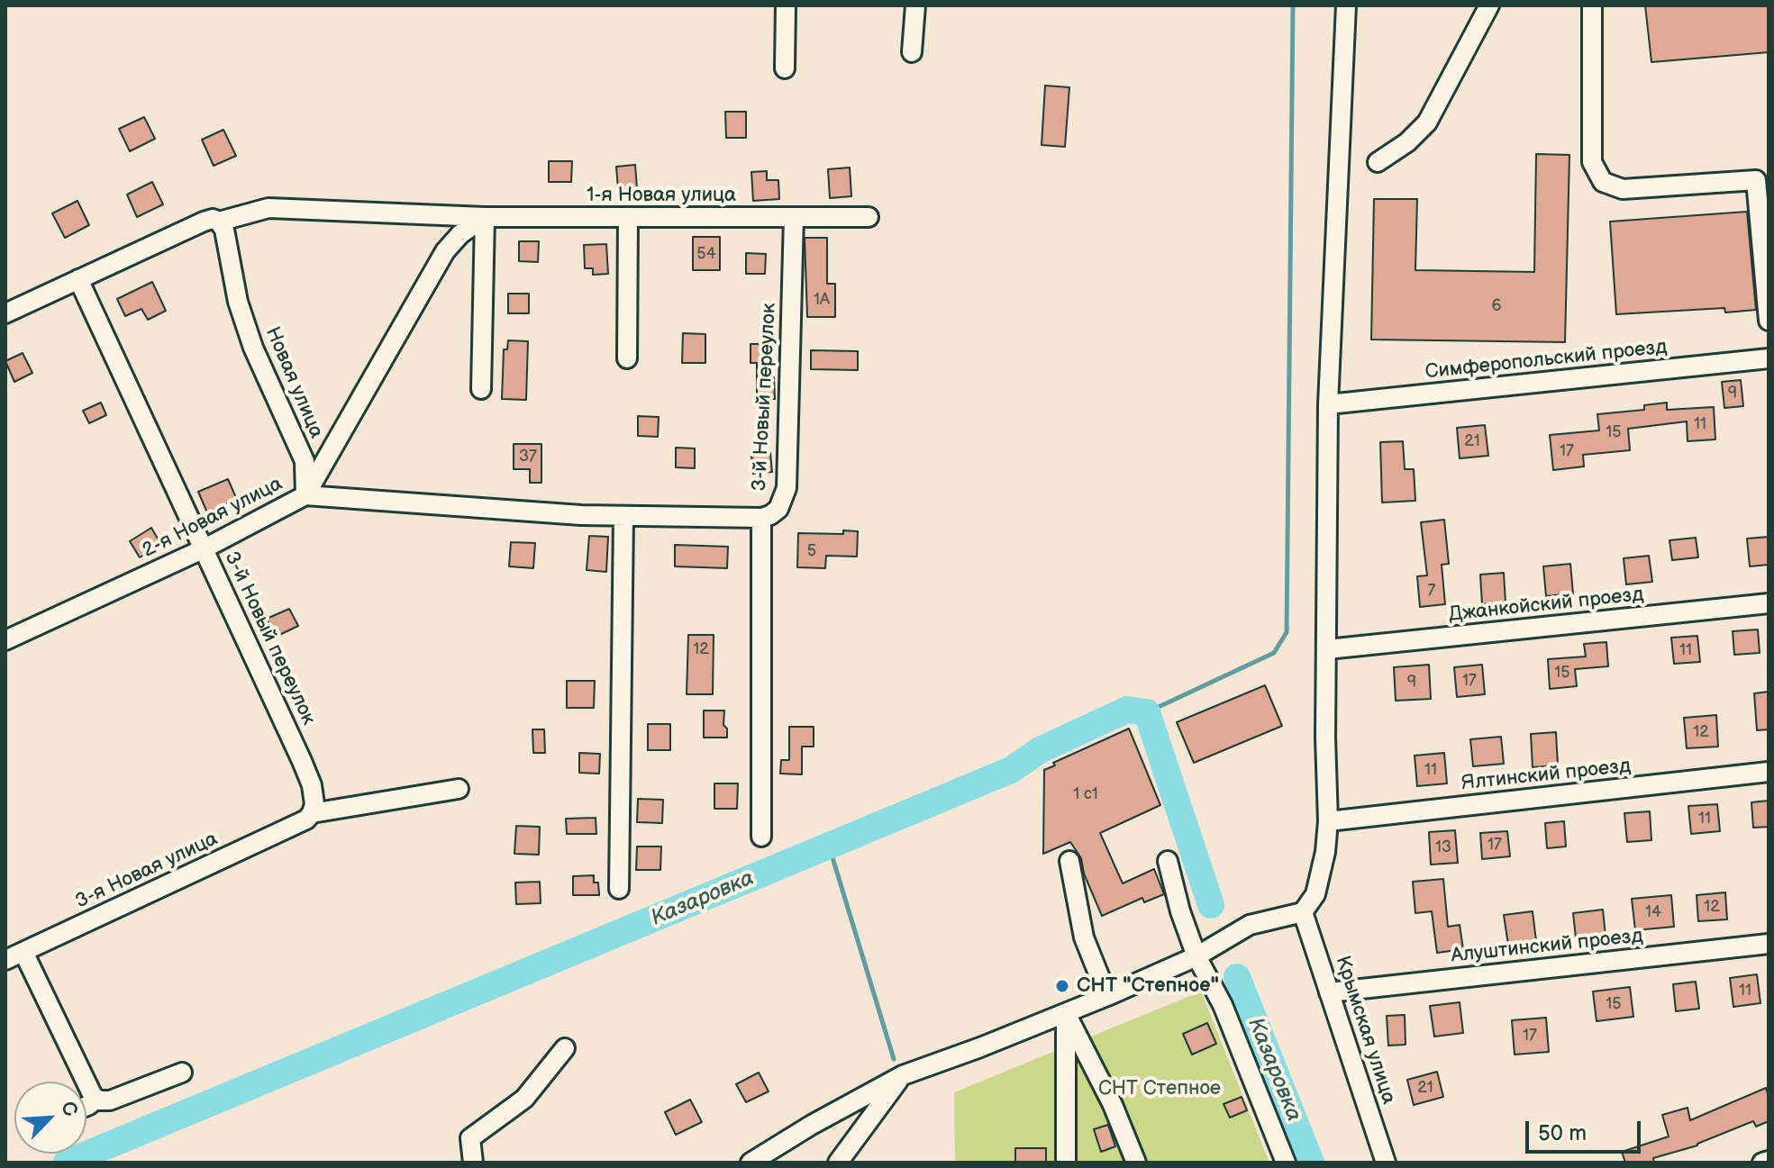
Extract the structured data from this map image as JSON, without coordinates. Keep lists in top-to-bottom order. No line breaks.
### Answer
{"streets":{"street":["1-я Новая улица","Симферопольский проезд","Новая улица","3-й Новый переулок","2-я Новая улица","Джанкойский проезд","Ялтинский проезд","3-я Новая улица","Алуштинский проезд","Крымская улица"]},"crossings":[["1-я Новая улица","Новая улица"],["1-я Новая улица","3-й Новый переулок"],["Новая улица","2-я Новая улица"],["3-й Новый переулок","2-я Новая улица"],["3-й Новый переулок","3-я Новая улица"],["Алуштинский проезд","Крымская улица"]],"water":["Казаровка"],"parks":["СНТ Степное"],"places":["СНТ \"Степное\""],"house_numbers":["54","1А","6","9","11","15","21","17","37","5","7","12","11","15","17","9","12","11","1 с1","11","17","13","12","14","11","15","17","21"],"scale_bar":"50 m","north":"top right"}
